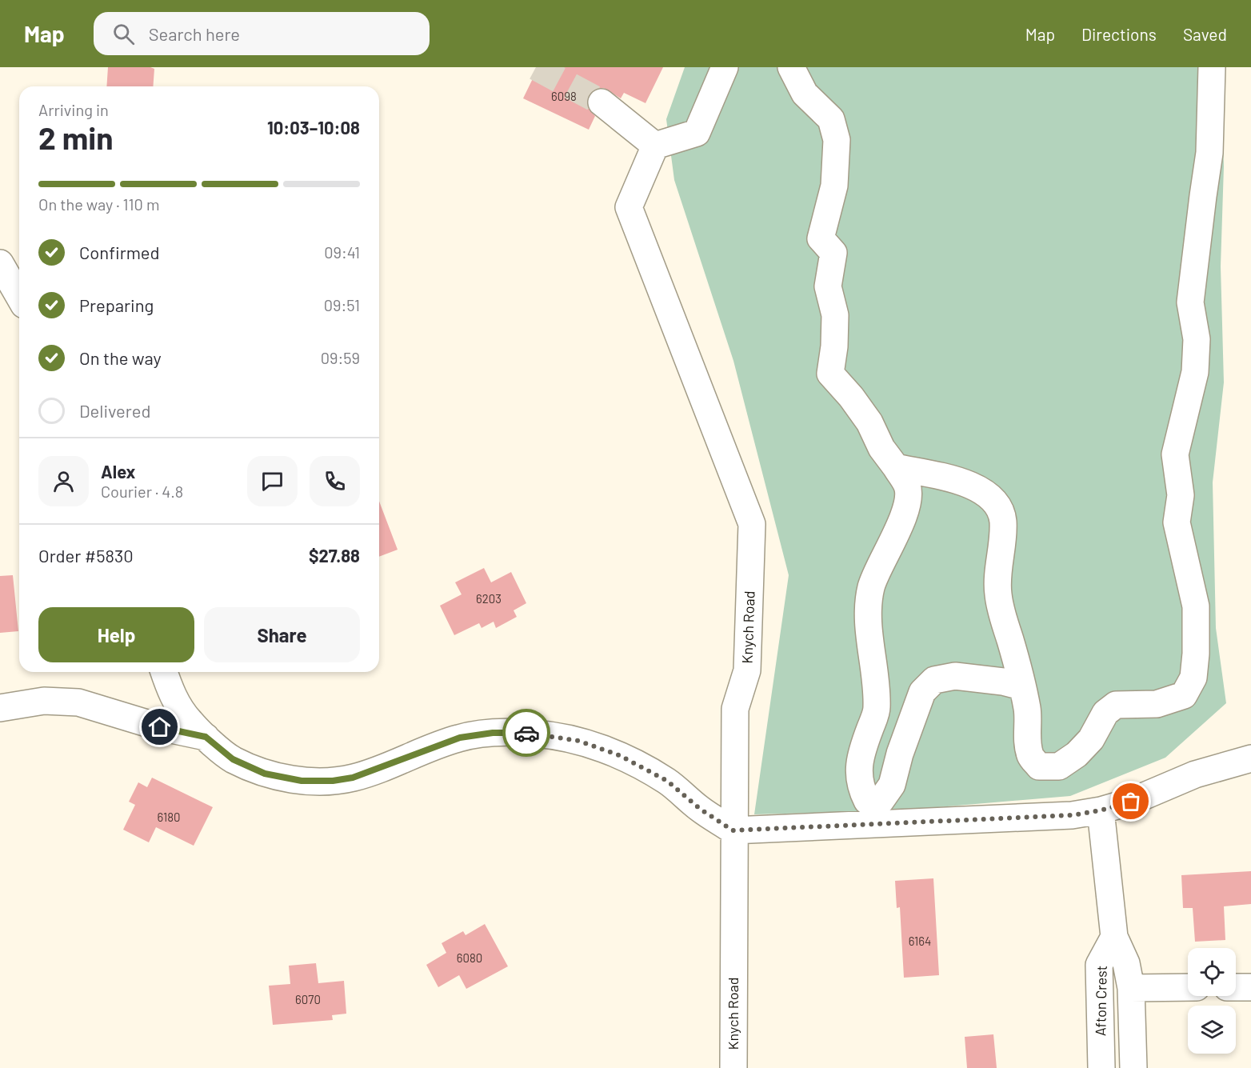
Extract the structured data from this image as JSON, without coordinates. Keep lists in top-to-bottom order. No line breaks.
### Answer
{"streets":{"street":["Knych Road","Afton Crest"]},"house_numbers":["6098","6203","6180","6164","6080","6070"],"page":{"header":"Map","search":"Search here","nav":["Map","Directions","Saved"],"heading":["2 min","Arriving in","10:03–10:08"],"panel":["Alex","Courier · 4.8","Order #5830","$27.88"],"bar":"On the way · 110 m","list":[["Confirmed","09:41"],["Preparing","09:51"],["On the way","09:59"],"Delivered"],"buttons":["Help","Share"]}}
